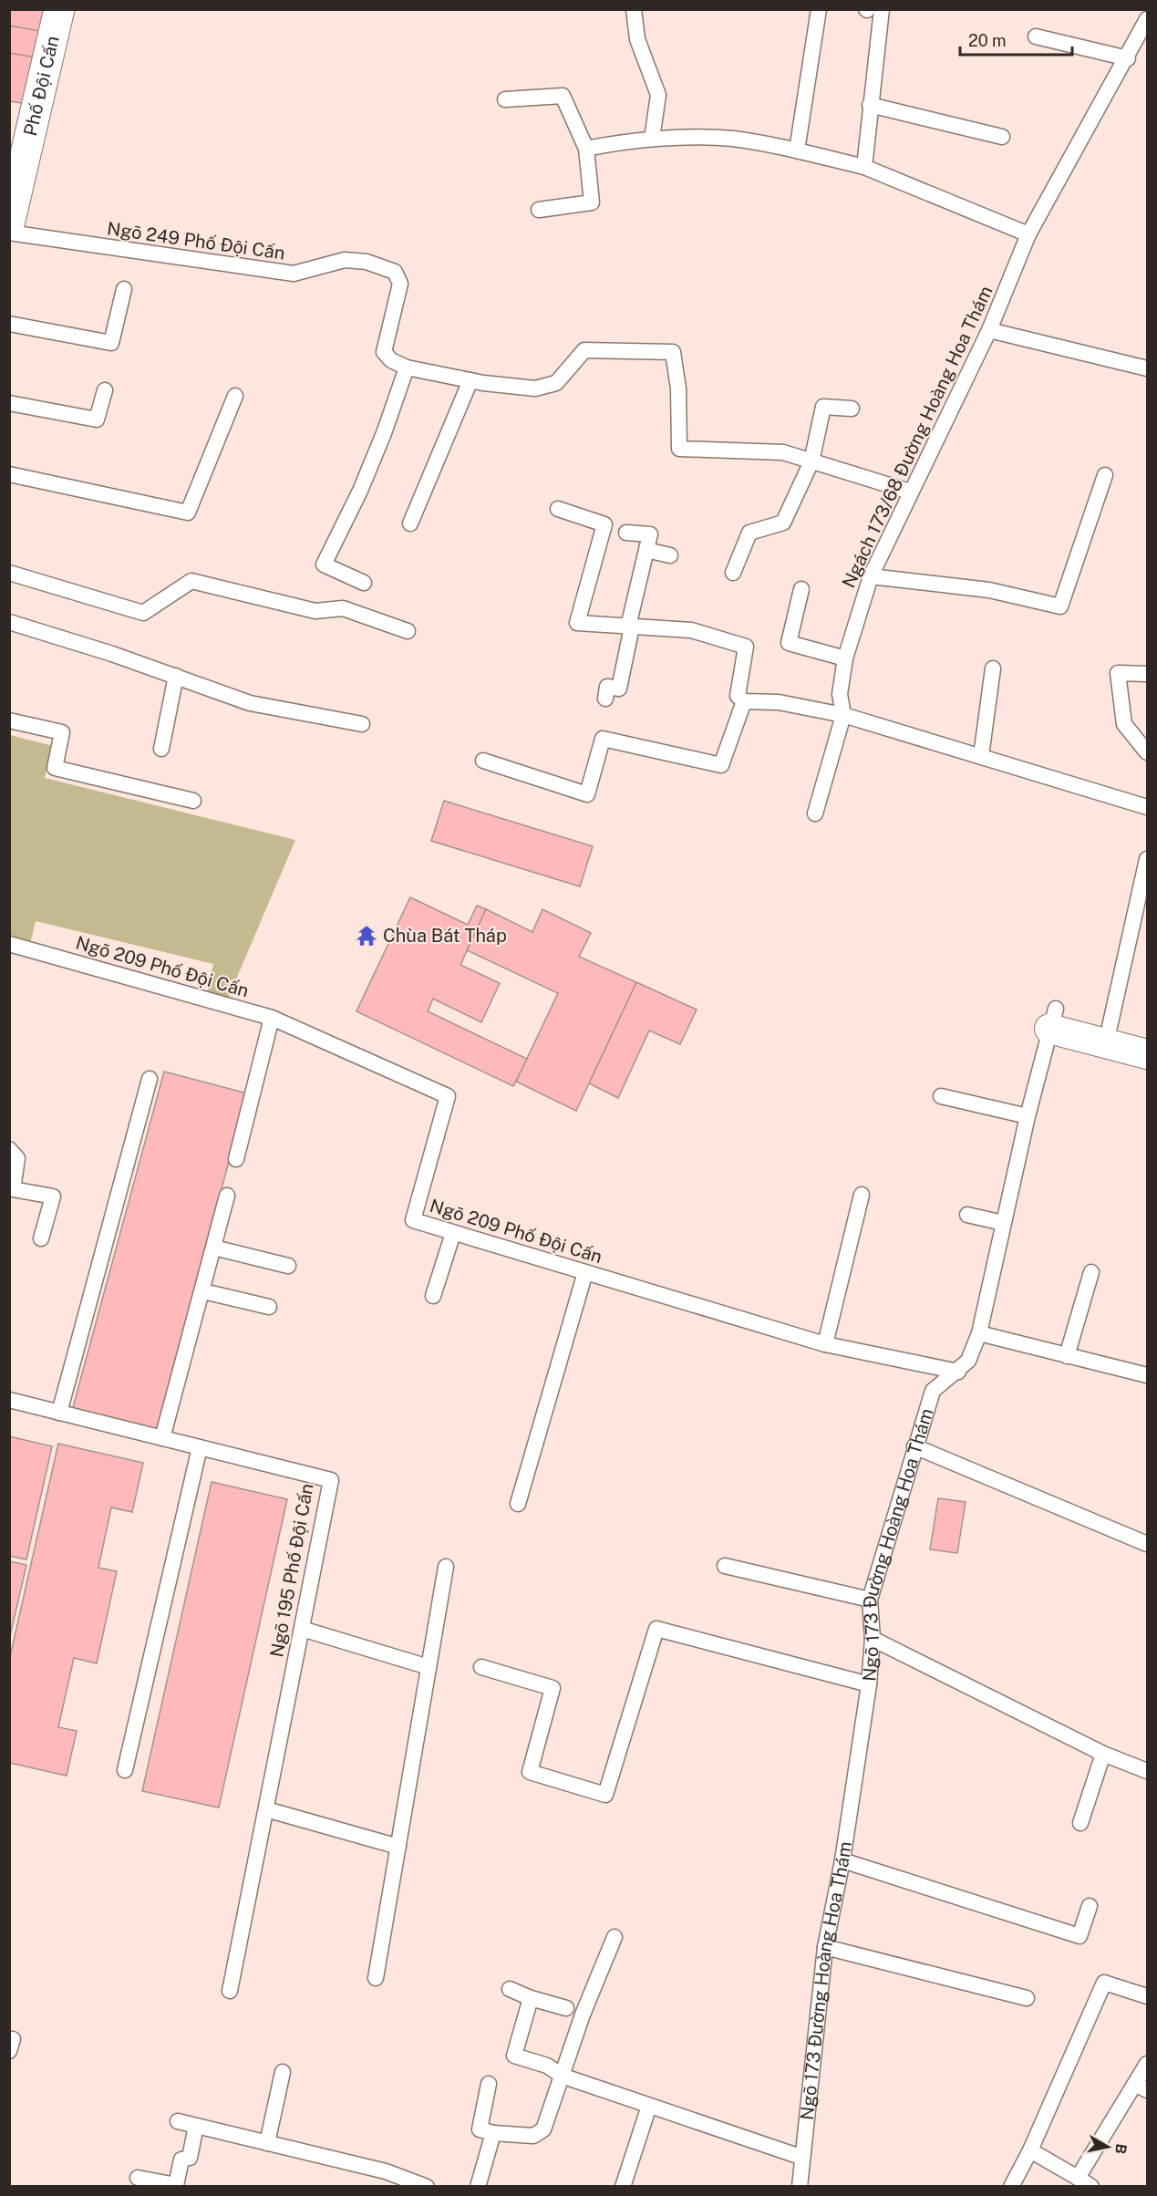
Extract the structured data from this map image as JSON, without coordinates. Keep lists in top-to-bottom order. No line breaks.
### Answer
{"streets":{"street":["Phố Đội Cấn","Ngõ 173 Đường Hoàng Hoa Thám"],"lane":["Ngõ 249 Phố Đội Cấn","Ngách 173/68 Đường Hoàng Hoa Thám","Ngõ 209 Phố Đội Cấn","Ngõ 195 Phố Đội Cấn"]},"crossings":[["Ngõ 209 Phố Đội Cấn","Ngõ 173 Đường Hoàng Hoa Thám"]],"places":{"temple":["Chùa Bát Tháp"]},"scale_bar":"20 m","north":"right"}
